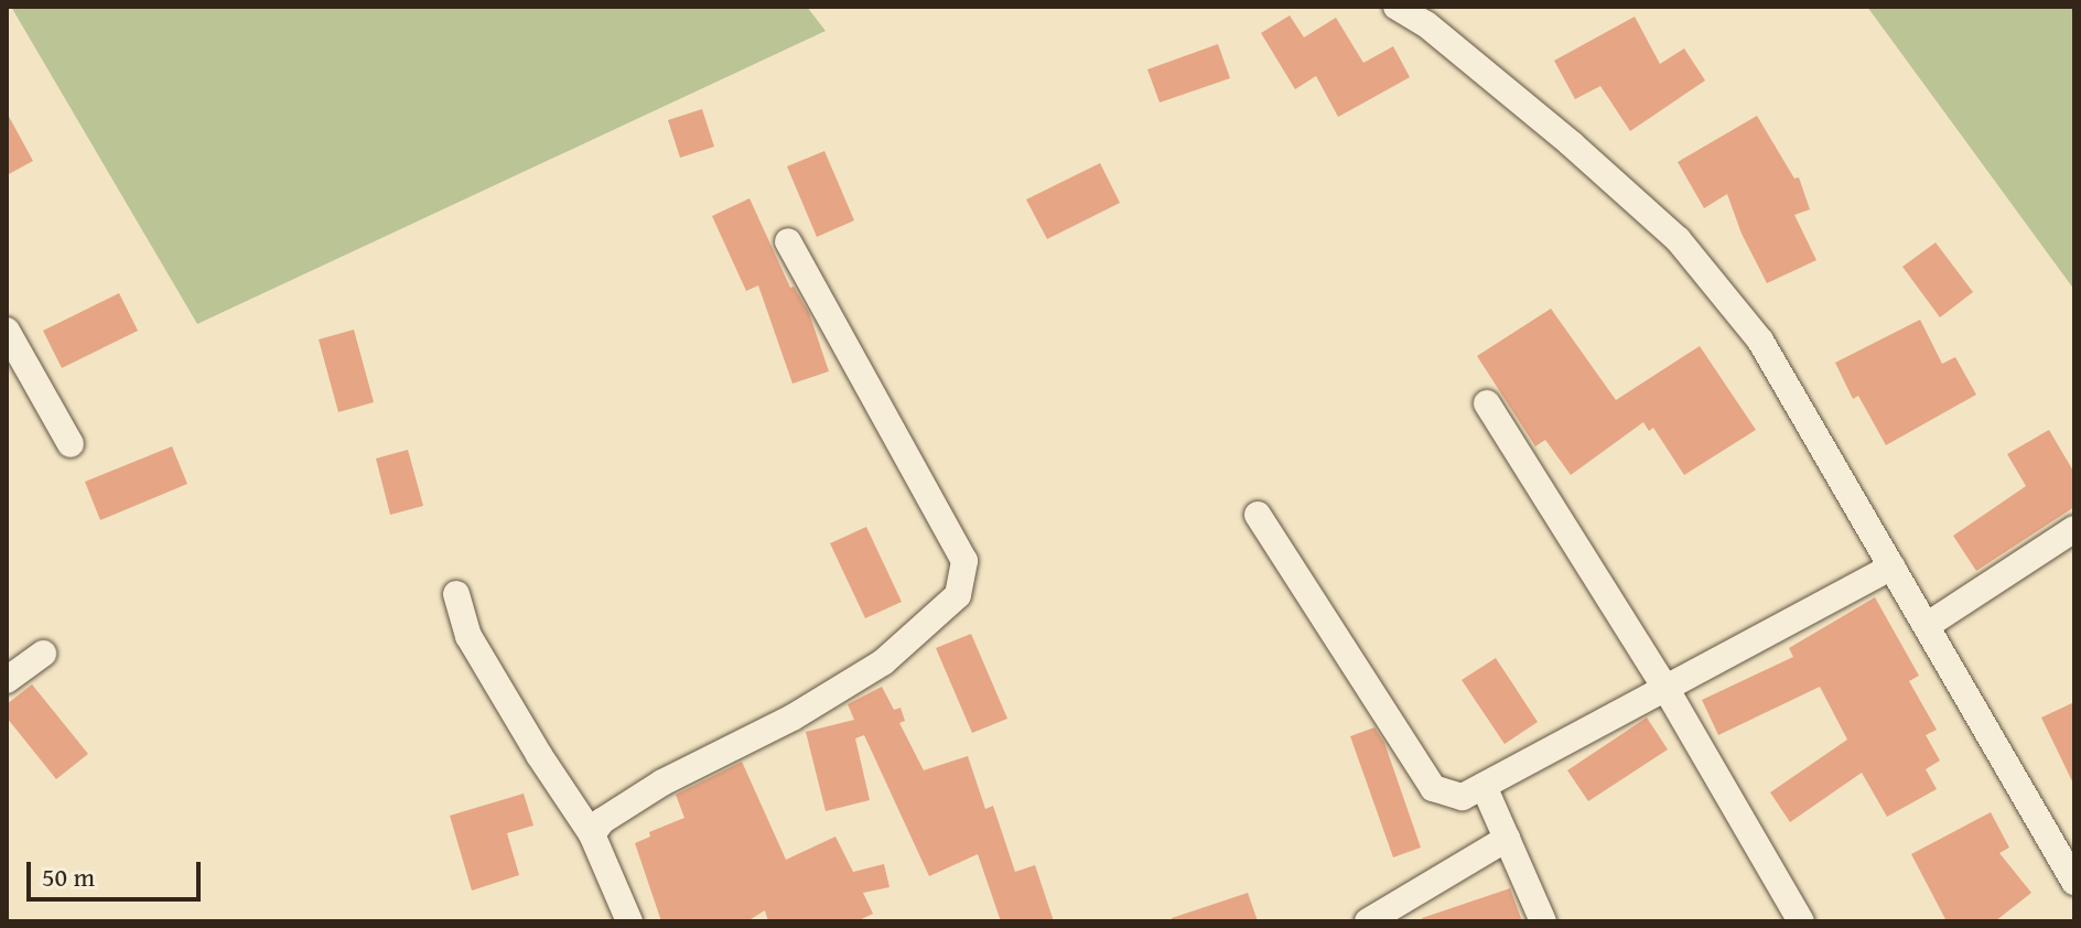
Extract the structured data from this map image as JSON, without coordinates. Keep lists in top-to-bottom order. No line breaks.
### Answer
{"scale_bar":"50 m"}
